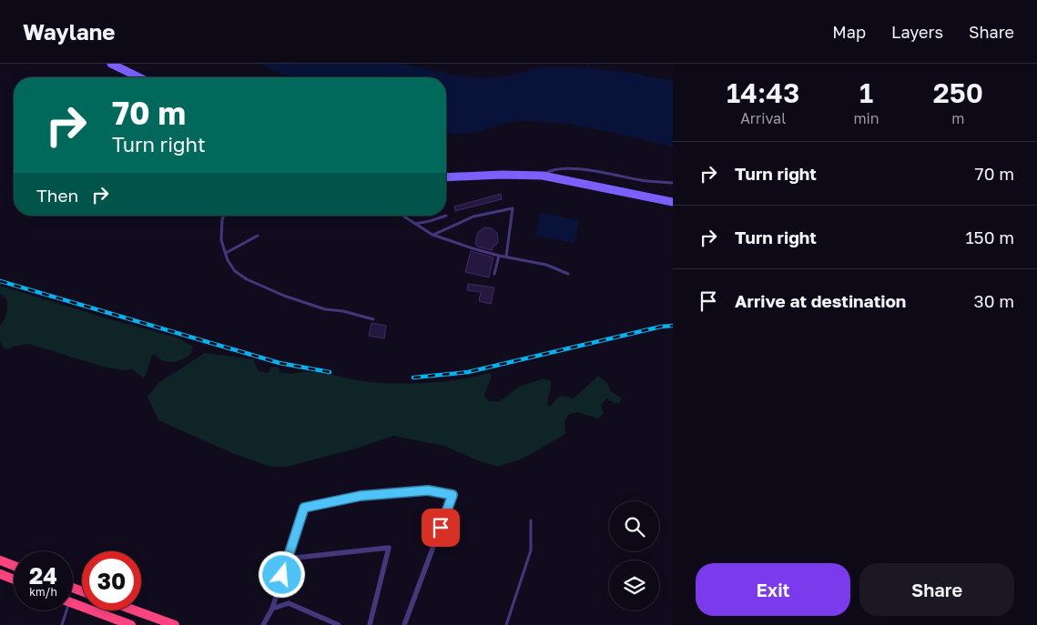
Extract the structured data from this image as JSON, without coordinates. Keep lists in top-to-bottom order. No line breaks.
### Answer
{"page":{"header":"Waylane","nav":["Map","Layers","Share"],"eta":["14:43","Arrival","1","min","250","m"],"turn":["70 m","Turn right"],"list":[{"name":"Turn right","value":"70 m"},{"name":"Turn right","value":"150 m"},{"name":"Arrive at destination","value":"30 m"}],"then":"Then","speed":"24 km/h","limit":"30","buttons":["Exit","Share"]}}
